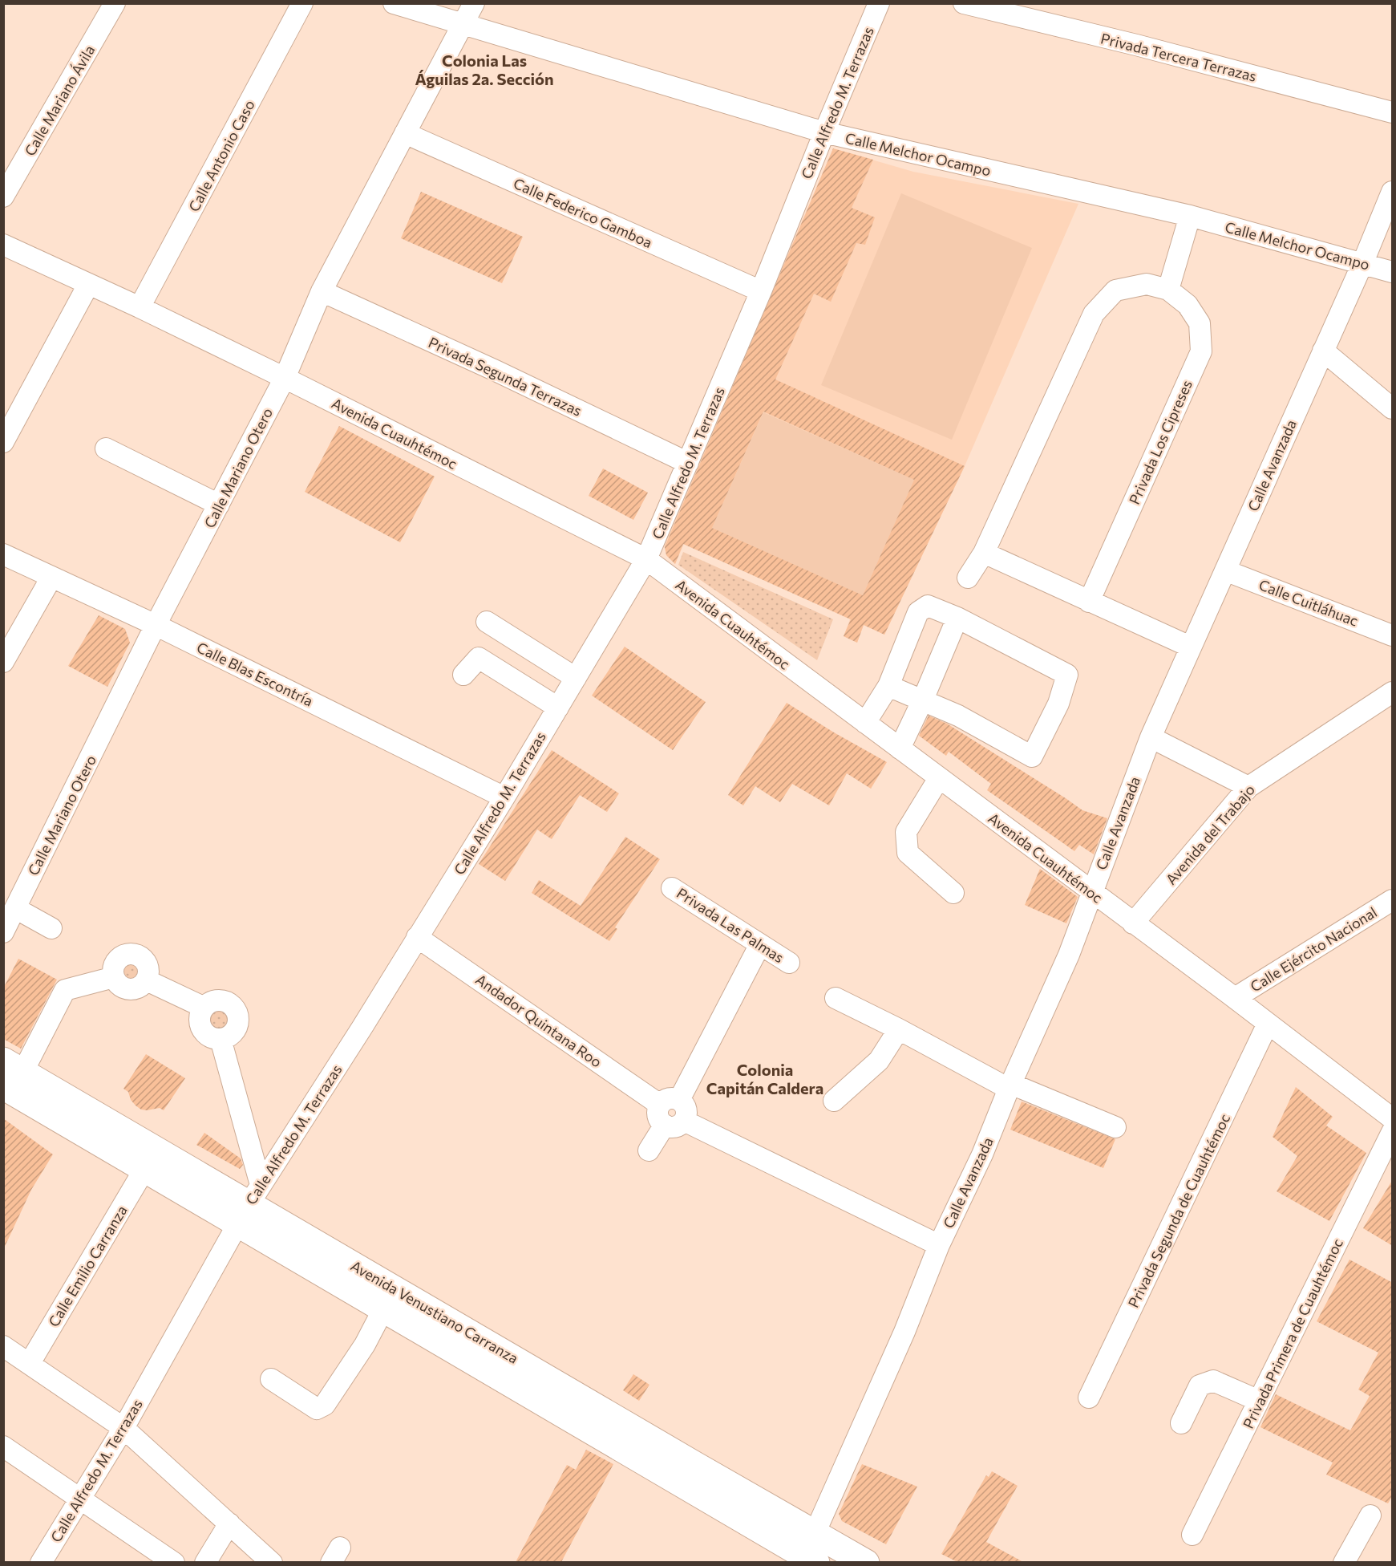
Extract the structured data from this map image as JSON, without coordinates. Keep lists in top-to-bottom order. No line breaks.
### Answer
{"streets":{"main road":["Avenida Venustiano Carranza"],"street":["Privada Tercera Terrazas","Calle Mariano Ávila","Calle Alfredo M. Terrazas","Calle Melchor Ocampo","Calle Antonio Caso","Calle Federico Gamboa","Privada Segunda Terrazas","Avenida Cuauhtémoc","Privada Los Cipreses","Calle Avanzada","Calle Mariano Otero","Calle Cuitláhuac","Calle Blas Escontría","Avenida del Trabajo","Privada Las Palmas","Calle Ejército Nacional","Andador Quintana Roo","Privada Segunda de Cuauhtémoc","Calle Emilio Carranza","Privada Primera de Cuauhtémoc"]},"crossings":[["Calle Alfredo M. Terrazas","Calle Melchor Ocampo"],["Calle Alfredo M. Terrazas","Calle Federico Gamboa"],["Calle Alfredo M. Terrazas","Privada Segunda Terrazas"],["Calle Alfredo M. Terrazas","Avenida Cuauhtémoc"],["Calle Alfredo M. Terrazas","Calle Blas Escontría"],["Calle Alfredo M. Terrazas","Andador Quintana Roo"],["Calle Alfredo M. Terrazas","Avenida Venustiano Carranza"],["Calle Melchor Ocampo","Calle Avanzada"],["Calle Melchor Ocampo","Calle Mariano Otero"],["Calle Antonio Caso","Avenida Cuauhtémoc"],["Calle Federico Gamboa","Calle Mariano Otero"],["Privada Segunda Terrazas","Calle Mariano Otero"],["Avenida Cuauhtémoc","Calle Avanzada"],["Avenida Cuauhtémoc","Calle Mariano Otero"],["Avenida Cuauhtémoc","Avenida del Trabajo"],["Avenida Cuauhtémoc","Calle Ejército Nacional"],["Avenida Cuauhtémoc","Privada Segunda de Cuauhtémoc"],["Calle Avanzada","Calle Cuitláhuac"],["Calle Avanzada","Avenida Venustiano Carranza"],["Calle Mariano Otero","Calle Blas Escontría"],["Calle Emilio Carranza","Avenida Venustiano Carranza"]],"districts":["Colonia Las Águilas 2a. Sección","Colonia Capitán Caldera"]}
